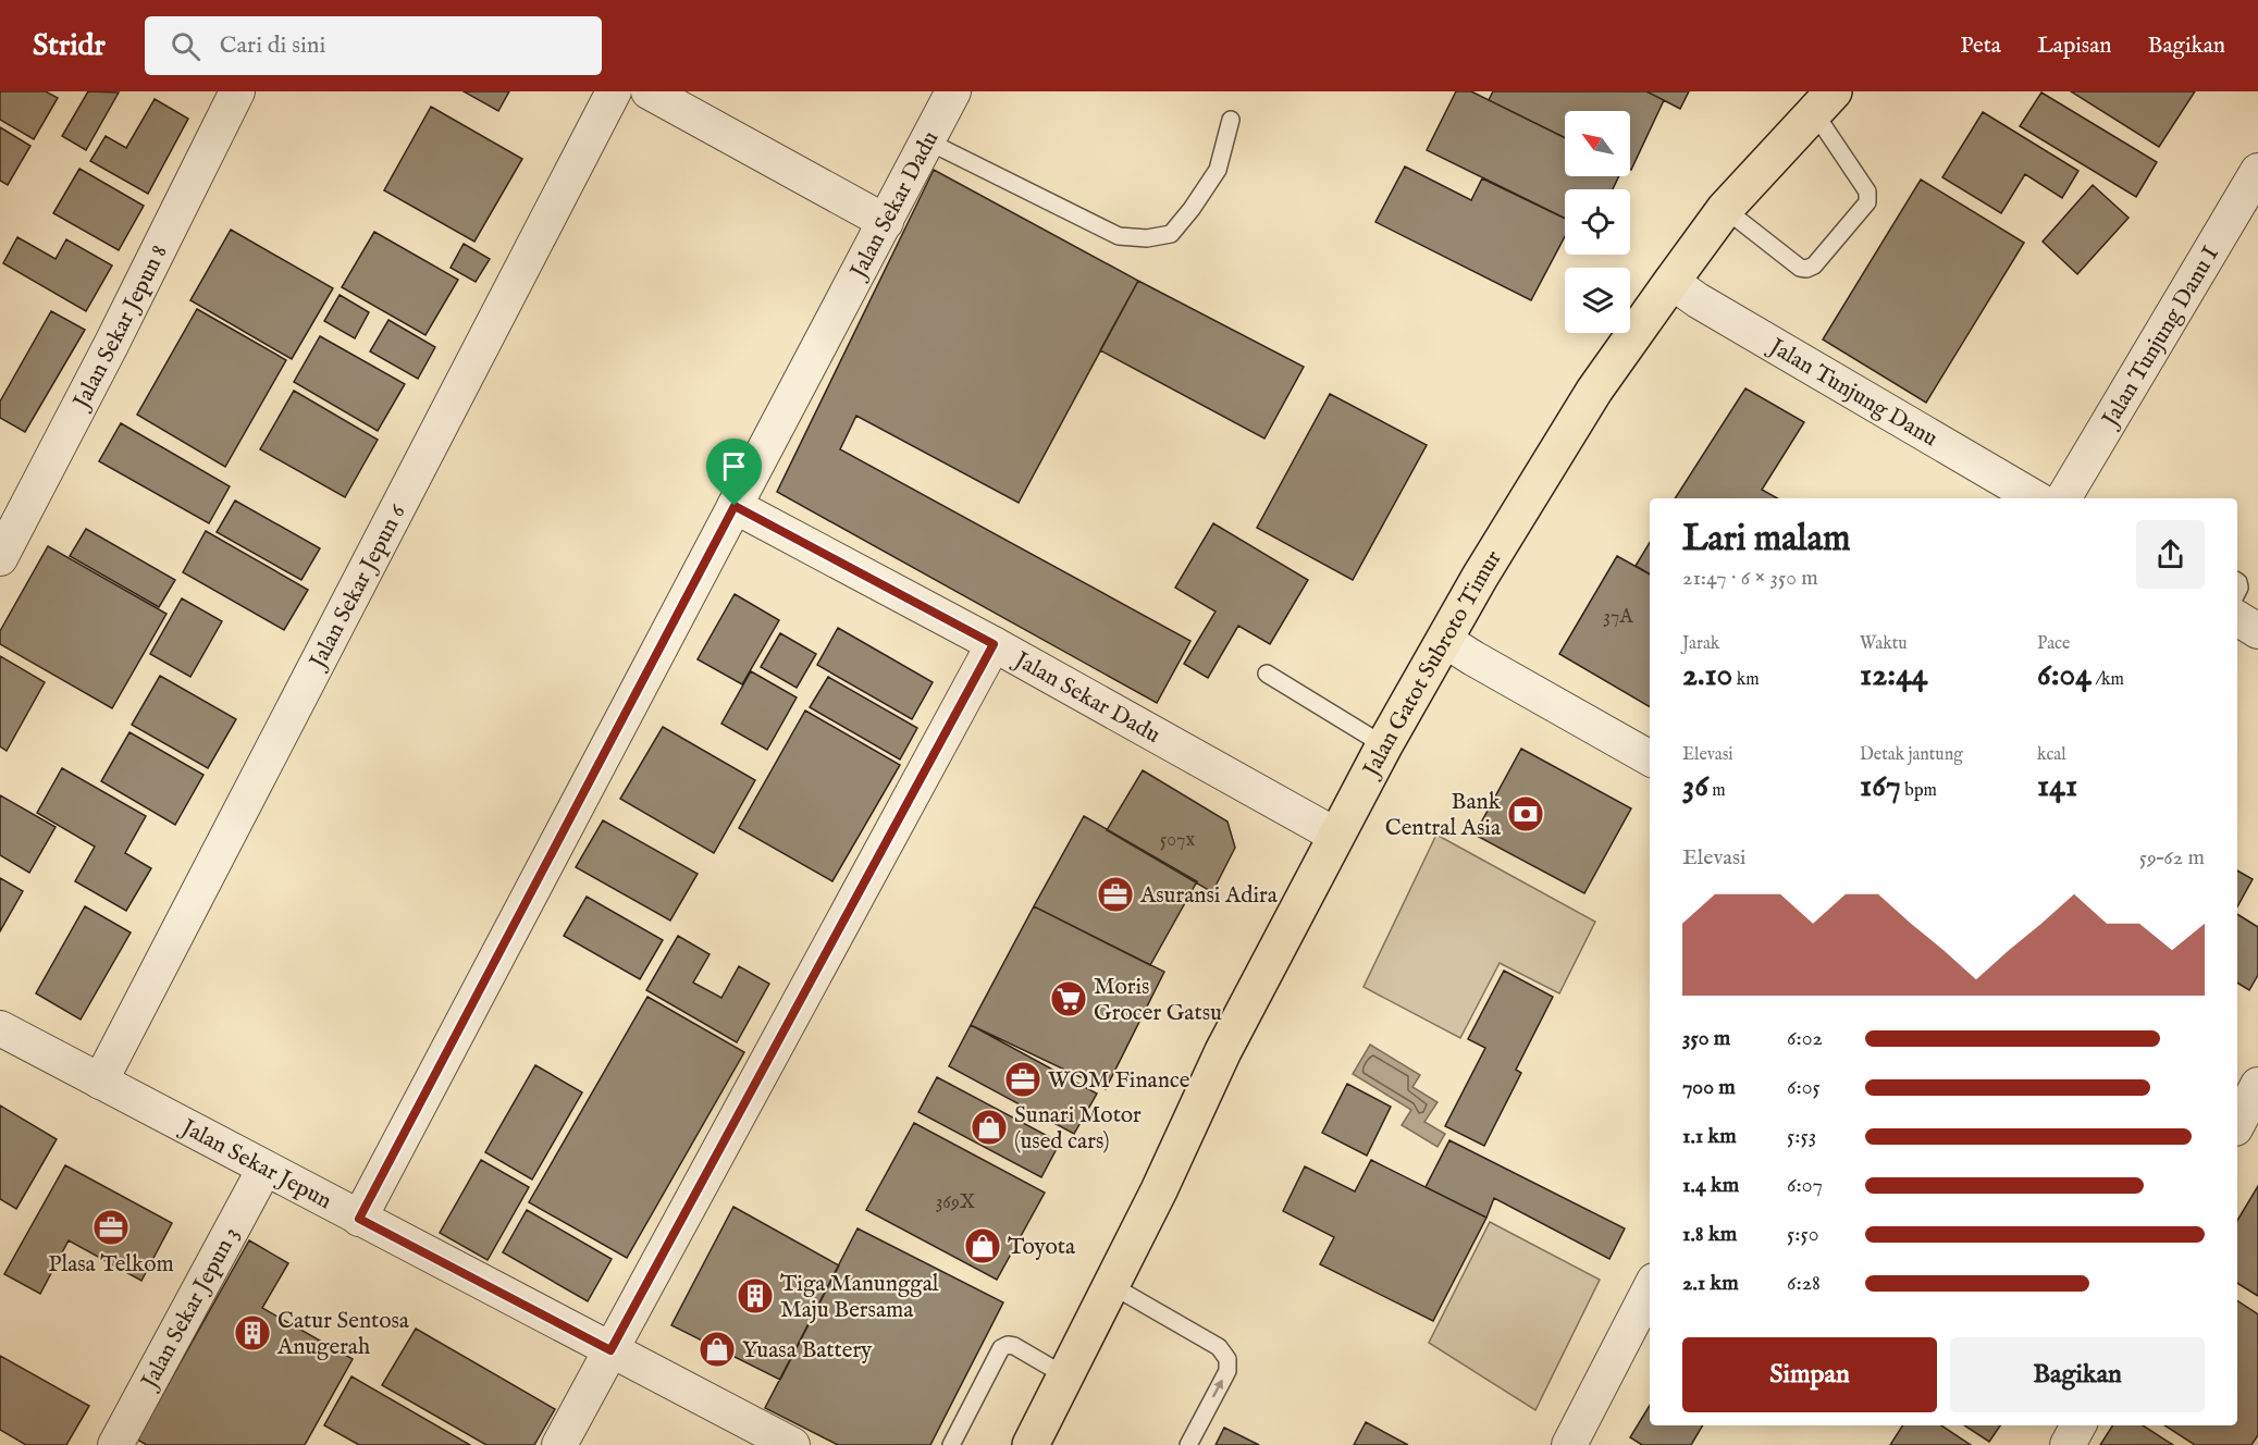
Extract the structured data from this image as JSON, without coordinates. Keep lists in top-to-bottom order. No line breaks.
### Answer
{"streets":{"highway":["Jalan Gatot Subroto Timur"],"street":["Jalan Sekar Dadu","Jalan Sekar Jepun 8","Jalan Tunjung Danu I","Jalan Tunjung Danu","Jalan Sekar Jepun 6","Jalan Sekar Jepun","Jalan Sekar Jepun 3"]},"crossings":[["Jalan Sekar Dadu","Jalan Gatot Subroto Timur"],["Jalan Tunjung Danu","Jalan Gatot Subroto Timur"],["Jalan Sekar Jepun 6","Jalan Sekar Jepun"],["Jalan Sekar Jepun","Jalan Sekar Jepun 3"]],"places":{"bank":["Bank Central Asia"],"office":["Asuransi Adira","WOM Finance","Plasa Telkom"],"supermarket":["Moris Grocer Gatsu"],"shop":["Sunari Motor (used cars)","Toyota","Yuasa Battery"],"building":["Tiga Manunggal Maju Bersama","Catur Sentosa Anugerah"]},"house_numbers":["37A","507x","369X"],"north":"top left","page":{"header":"Stridr","search":"Cari di sini","nav":["Peta","Lapisan","Bagikan"],"heading":["Lari malam","21:47 · 6 × 350 m"],"stats":[["Jarak","2.10 km"],["Waktu","12:44"],["Pace","6:04 /km"],["Elevasi","36 m"],["Detak jantung","167 bpm"],["kcal","141"]],"chart":["Elevasi","59–62 m"],"list":[{"name":"350 m","note":"6:02"},{"name":"700 m","note":"6:05"},{"name":"1.1 km","note":"5:53"},{"name":"1.4 km","note":"6:07"},{"name":"1.8 km","note":"5:50"},{"name":"2.1 km","note":"6:28"}],"buttons":["Simpan","Bagikan"]}}
